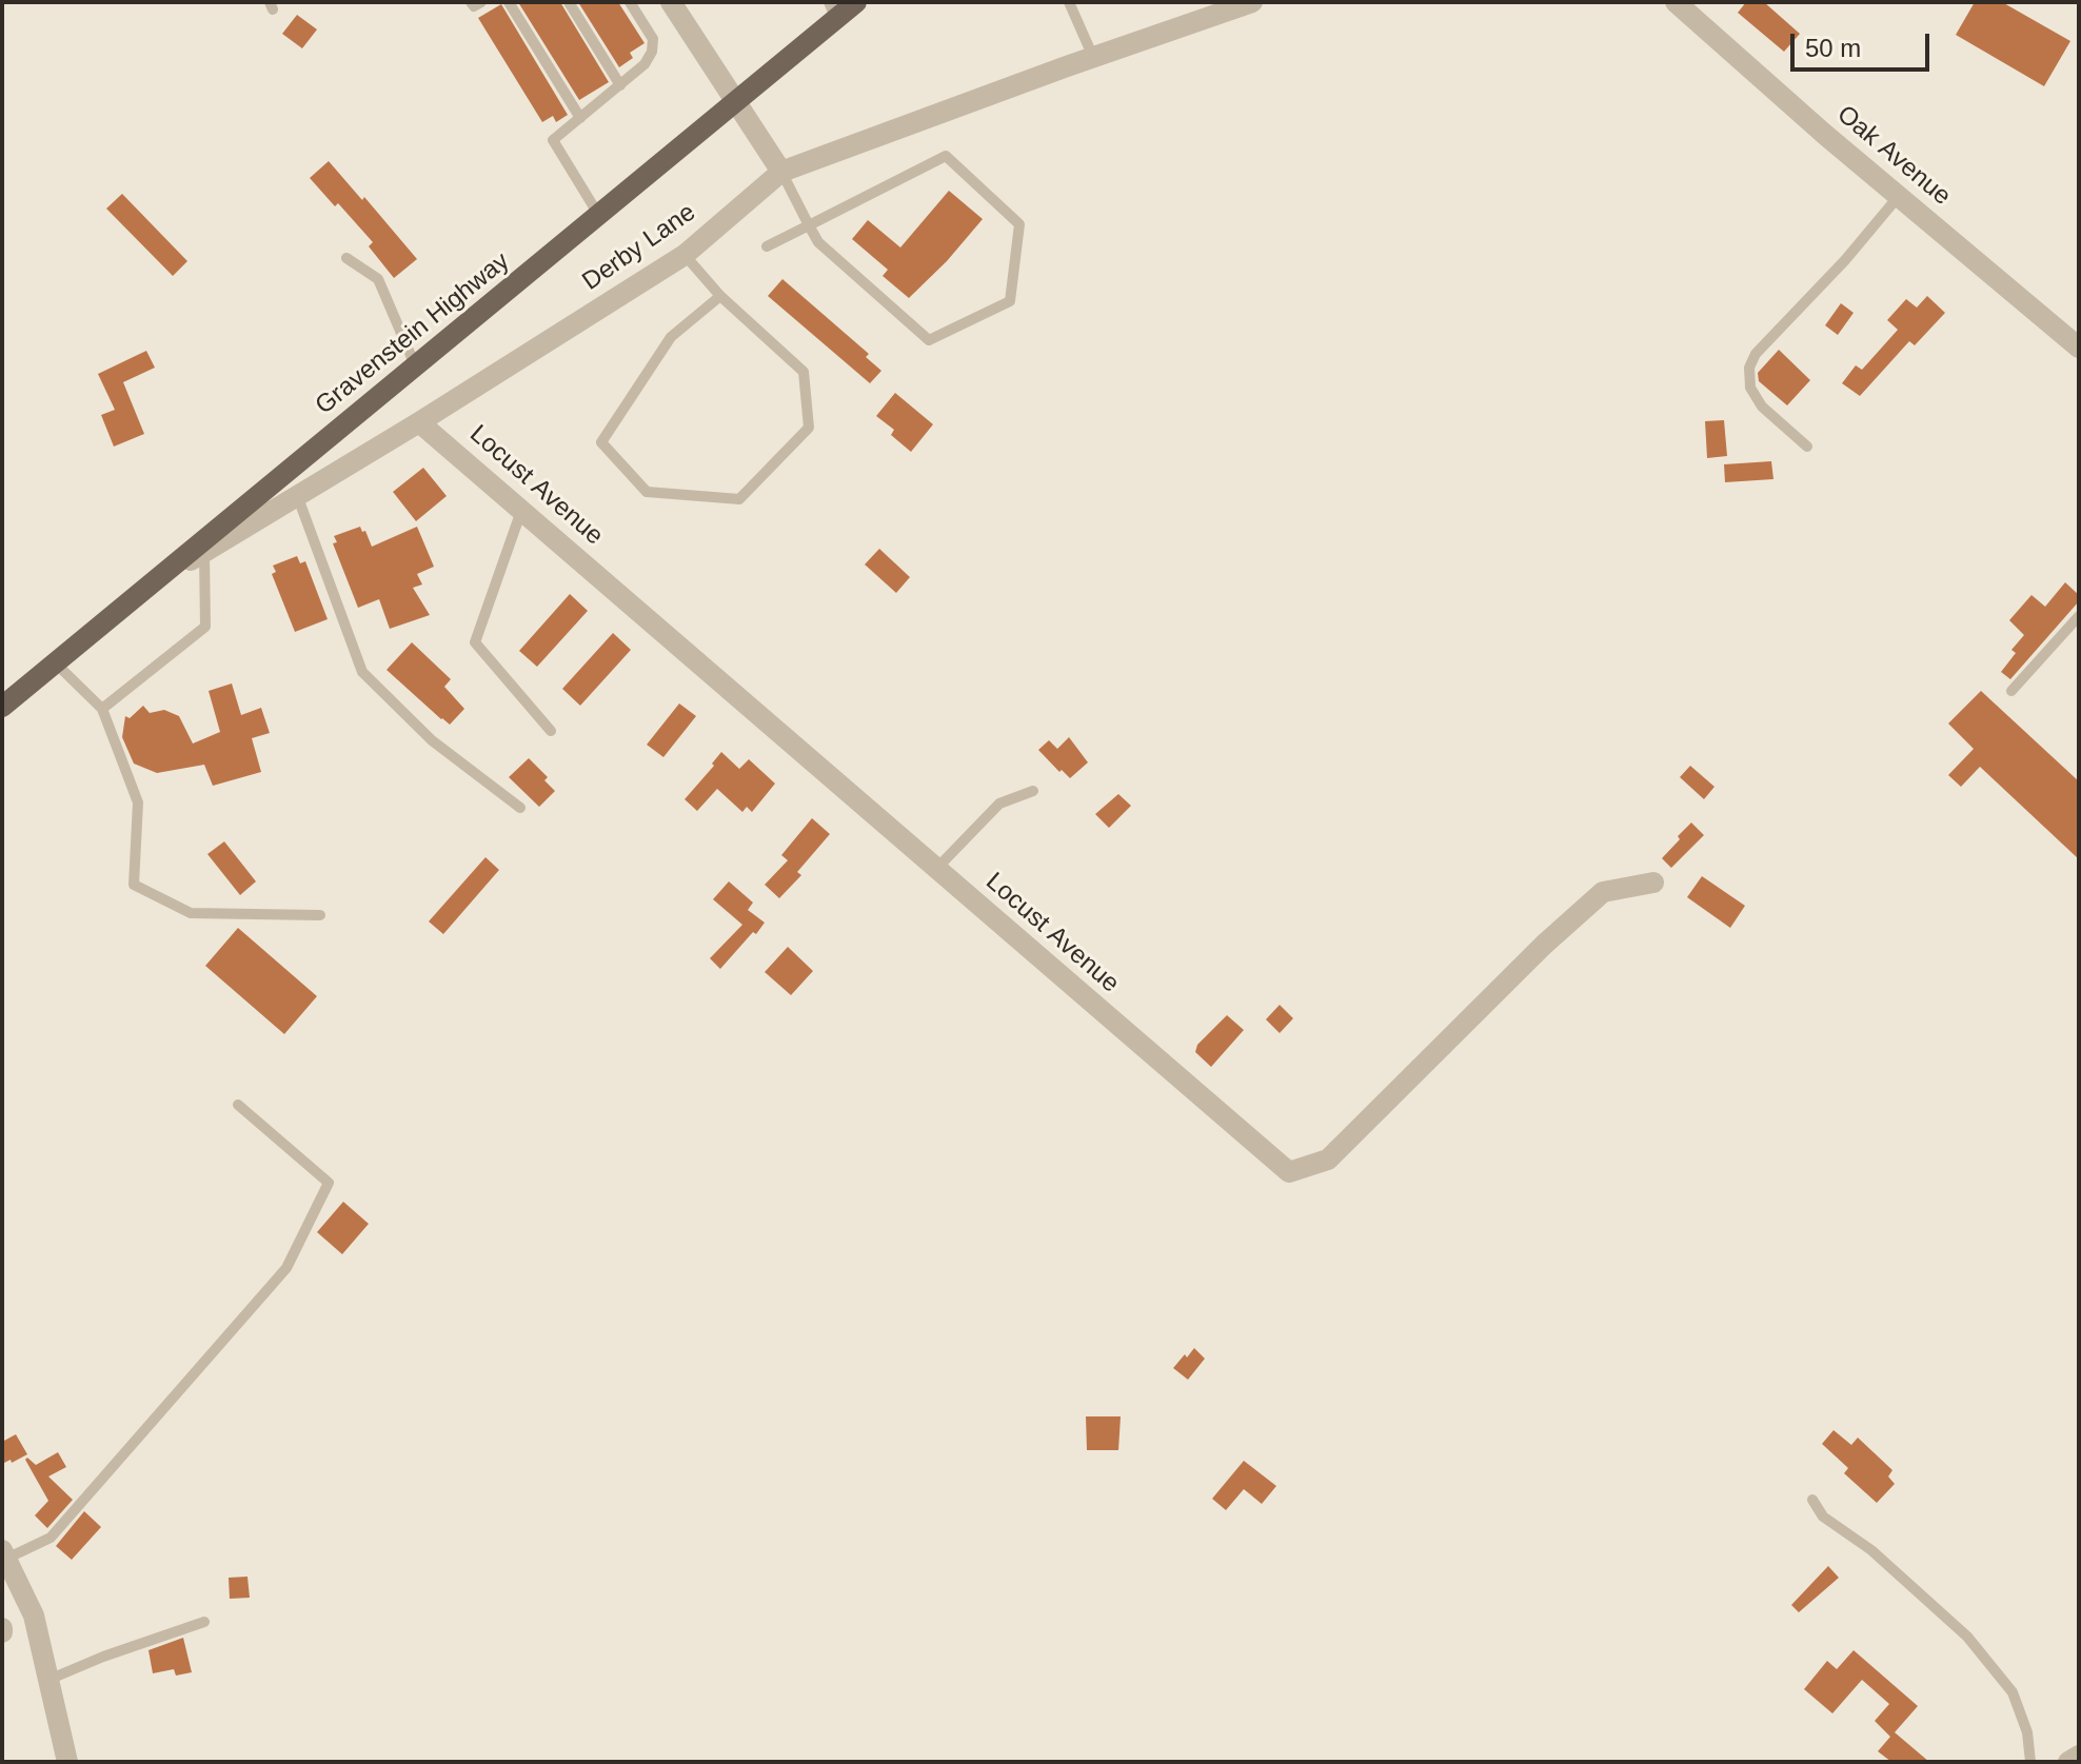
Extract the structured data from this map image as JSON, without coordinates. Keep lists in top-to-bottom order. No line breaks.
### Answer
{"streets":{"main road":["Gravenstein Highway"],"street":["Oak Avenue","Derby Lane","Locust Avenue"]},"crossings":[["Derby Lane","Gravenstein Highway"],["Derby Lane","Locust Avenue"]],"scale_bar":"50 m"}
